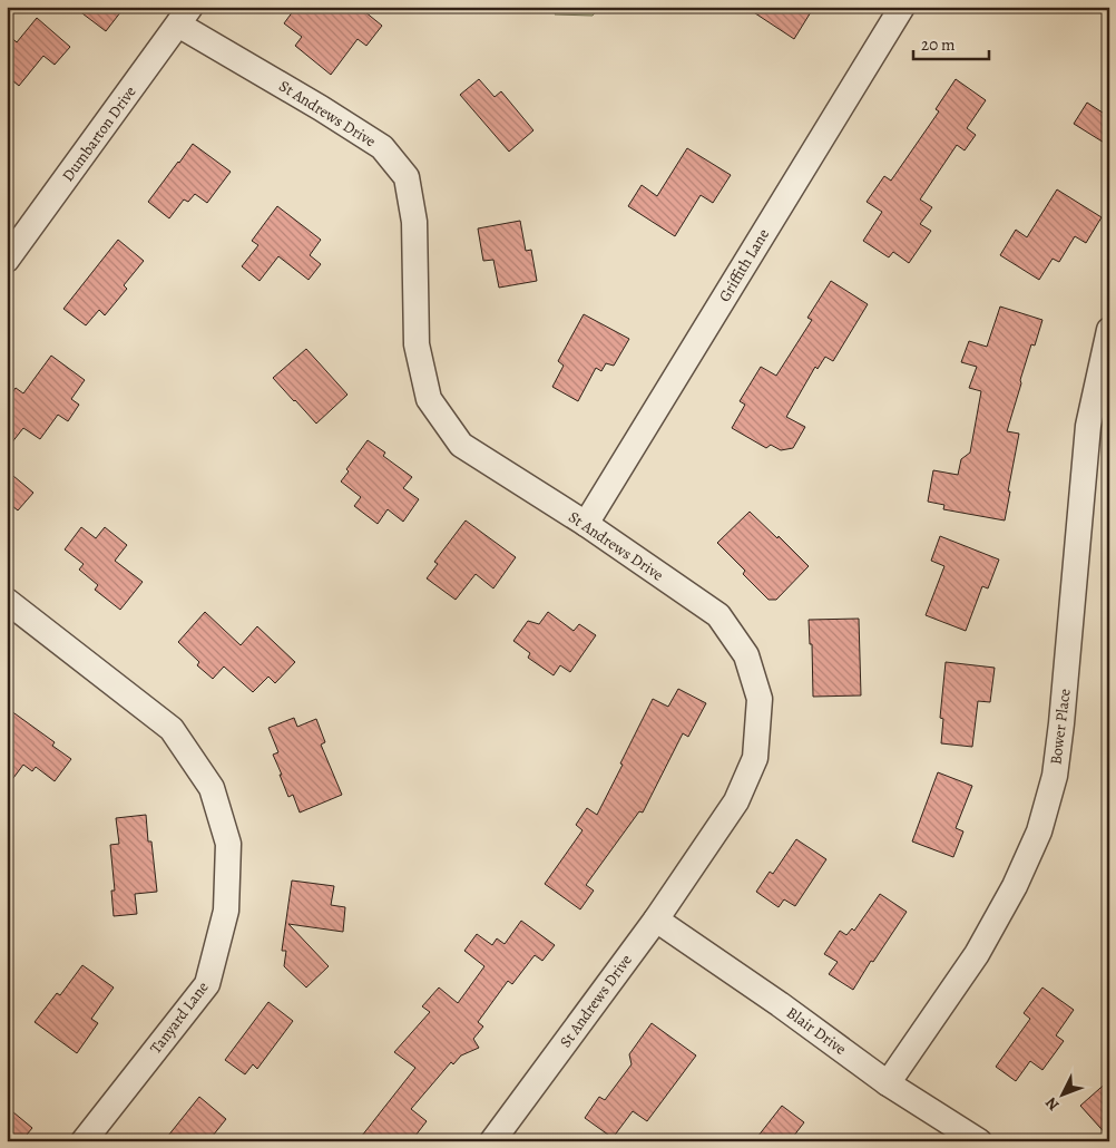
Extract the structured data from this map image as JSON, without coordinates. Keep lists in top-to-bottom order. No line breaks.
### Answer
{"streets":{"street":["St Andrews Drive","Dumbarton Drive","Griffith Lane","Bower Place","Tanyard Lane","Blair Drive"]},"crossings":[["St Andrews Drive","Dumbarton Drive"],["St Andrews Drive","Griffith Lane"],["St Andrews Drive","Blair Drive"],["Bower Place","Blair Drive"]],"scale_bar":"20 m","north":"bottom left"}
